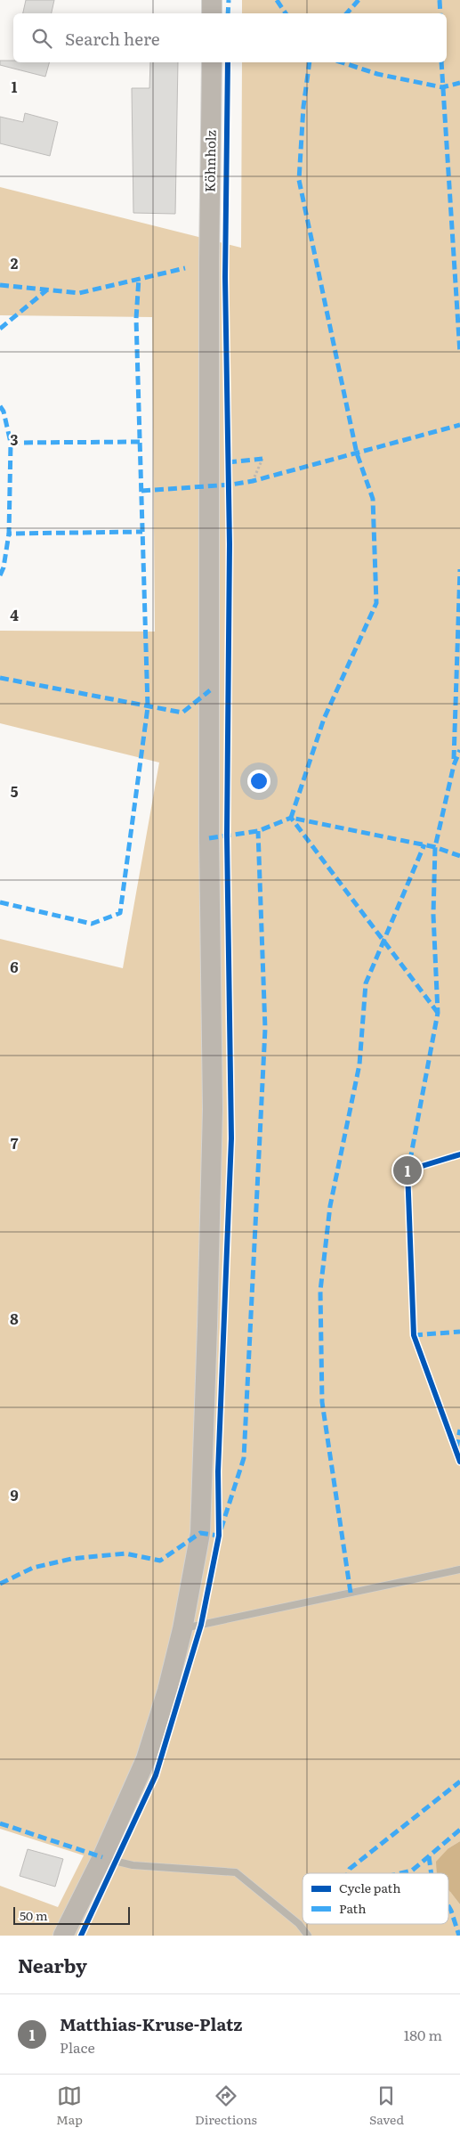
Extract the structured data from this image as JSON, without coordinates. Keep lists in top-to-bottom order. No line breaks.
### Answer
{"streets":{"main road":["Köhnholz"]},"legend":["Cycle path","Path"],"scale_bar":"50 m","page":{"search":"Search here","pins":"1","scale":"50 m","heading":"Nearby","list":[{"mark":"1","name":"Matthias-Kruse-Platz","note":"Place","value":"180 m"}],"nav":["Map","Directions","Saved"]},"grid":{"rows":["1","2","3","4","5","6","7","8","9"]}}
